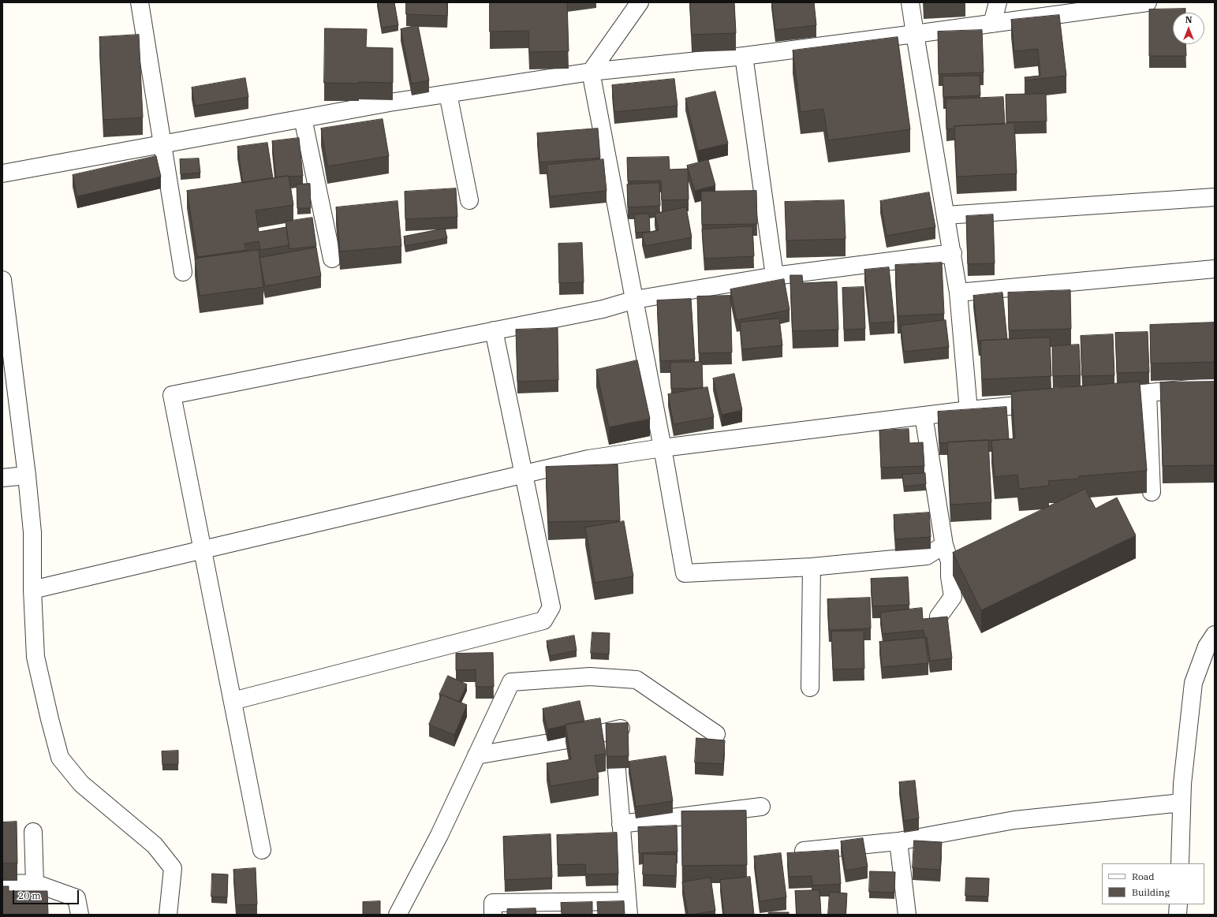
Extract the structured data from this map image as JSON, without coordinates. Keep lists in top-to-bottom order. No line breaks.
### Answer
{"legend":["Road","Building"],"scale_bar":"20 m","north":"top"}
